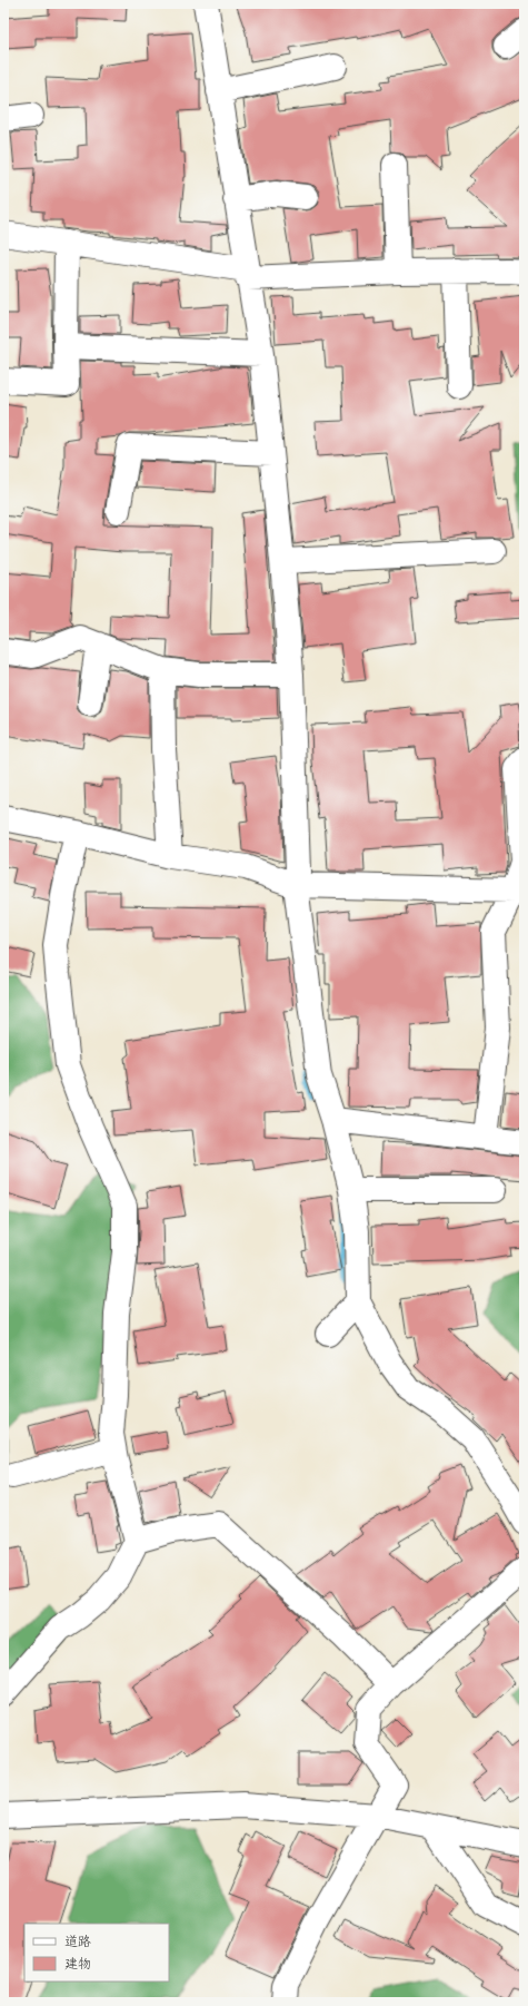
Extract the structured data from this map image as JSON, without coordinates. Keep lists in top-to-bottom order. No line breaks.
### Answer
{"legend":["道路","建物"]}
